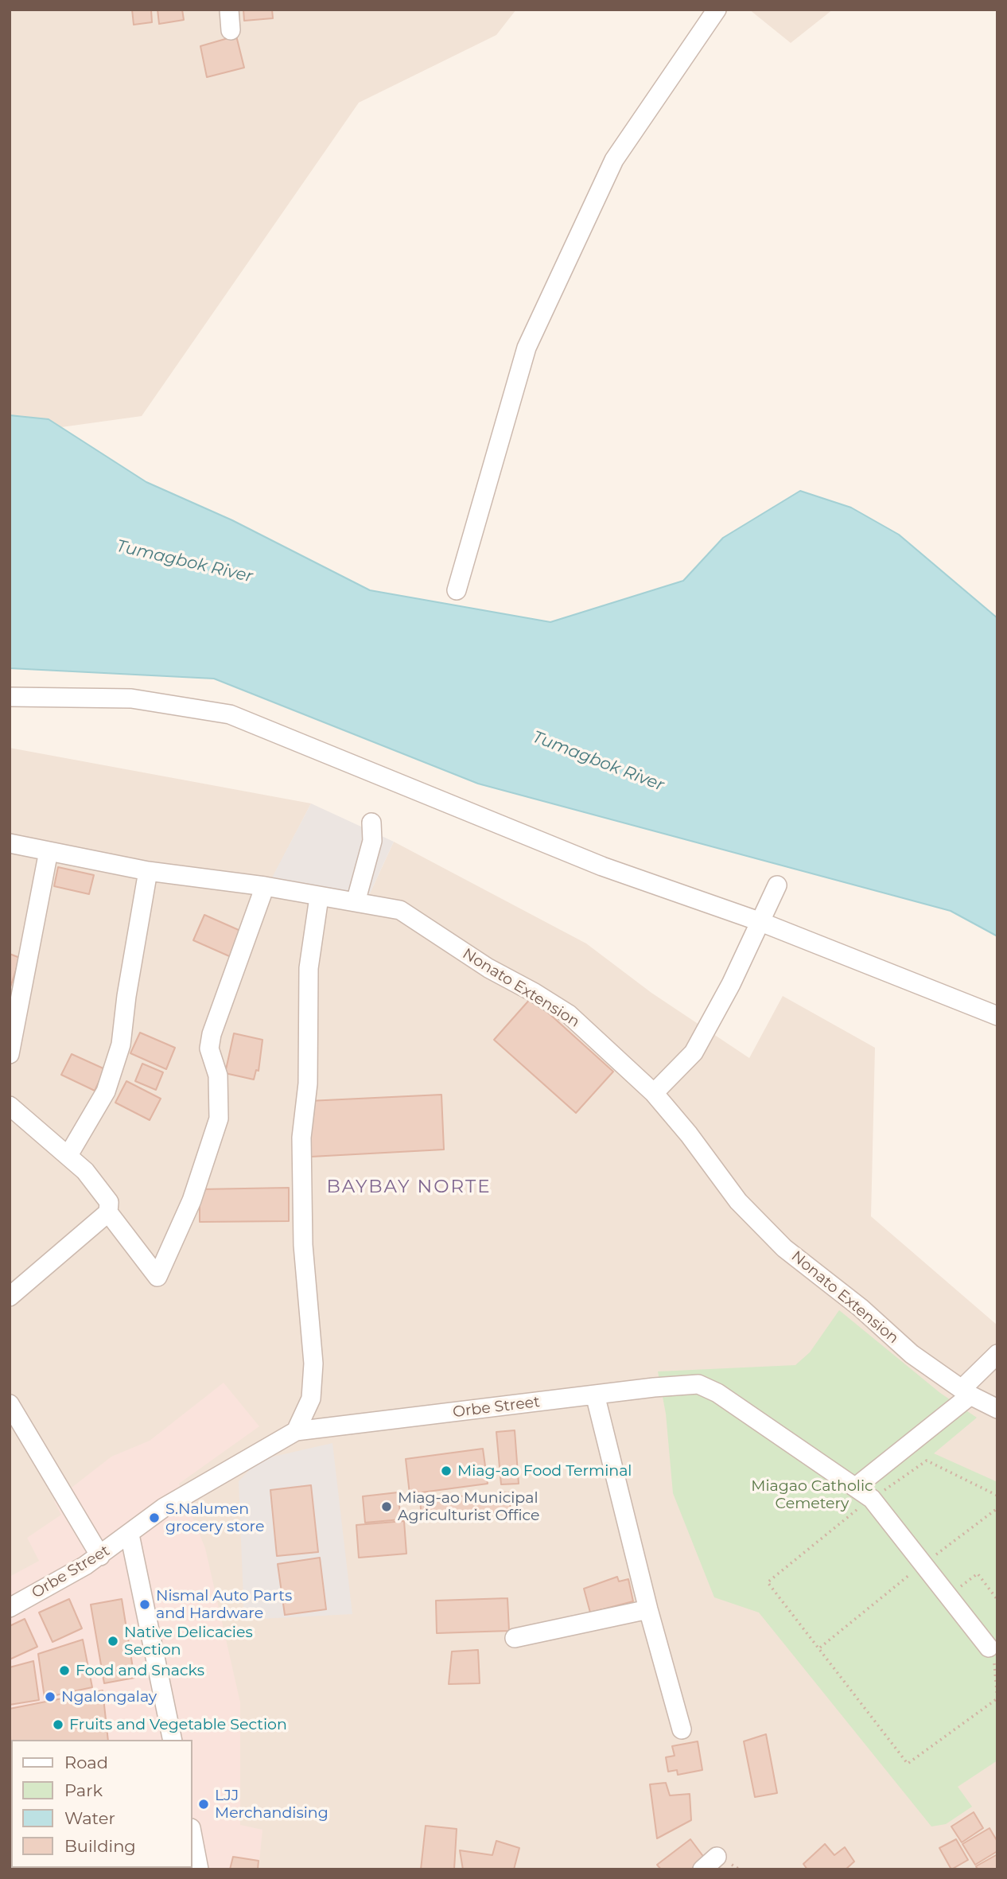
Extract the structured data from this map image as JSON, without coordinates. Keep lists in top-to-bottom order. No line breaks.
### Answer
{"streets":{"street":["Nonato Extension","Orbe Street"]},"districts":["BAYBAY NORTE"],"water":["Tumagbok River"],"parks":["Miagao Catholic Cemetery"],"places":["Miag-ao Food Terminal","Miag-ao Municipal Agriculturist Office","S.Nalumen grocery store","Nismal Auto Parts and Hardware","Native Delicacies Section","Food and Snacks","Ngalongalay","Fruits and Vegetable Section","LJJ Merchandising"],"legend":["Road","Park","Water","Building"]}
